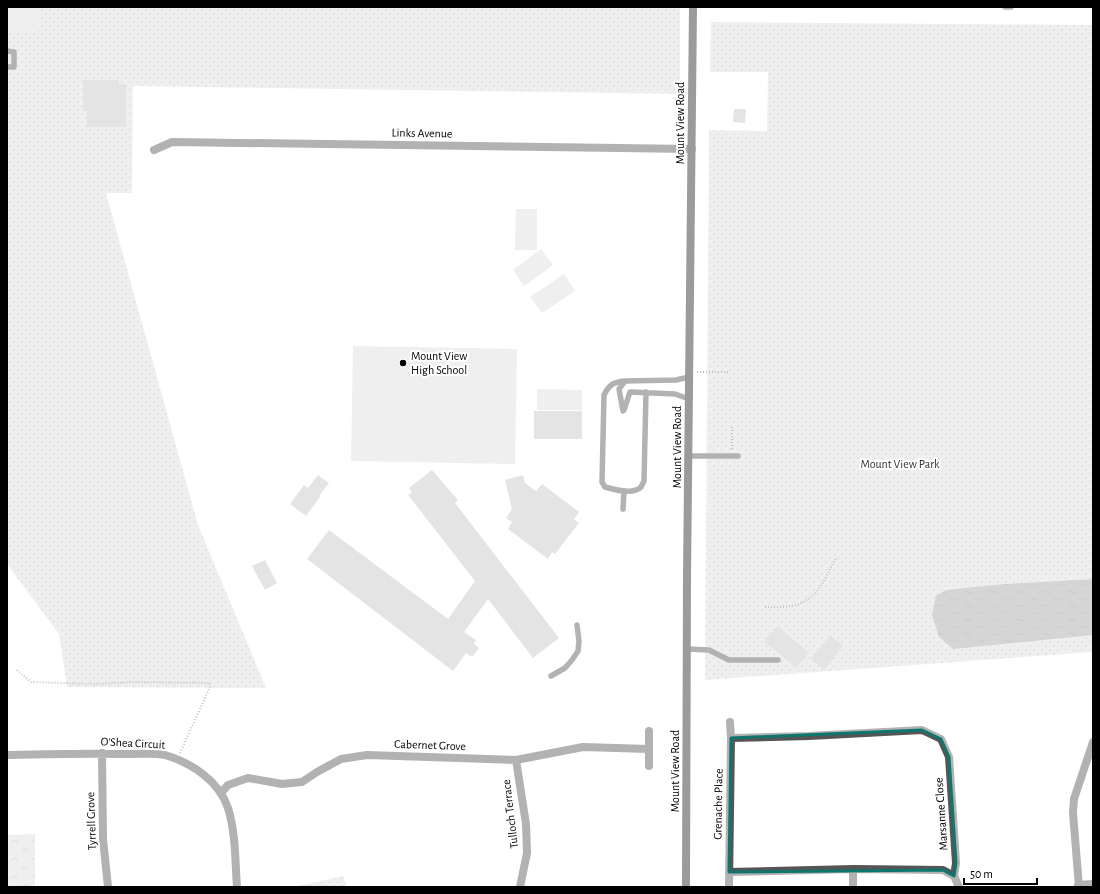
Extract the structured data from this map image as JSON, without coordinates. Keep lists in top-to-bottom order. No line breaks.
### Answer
{"streets":{"main road":["Mount View Road"],"street":["Links Avenue","O'Shea Circuit","Cabernet Grove","Grenache Place","Tulloch Terrace","Marsanne Close","Tyrrell Grove"]},"crossings":[["Mount View Road","Links Avenue"],["O'Shea Circuit","Cabernet Grove"],["O'Shea Circuit","Tyrrell Grove"],["Cabernet Grove","Tulloch Terrace"],["Grenache Place","Marsanne Close"]],"parks":["Mount View Park"],"places":["Mount View High School"],"scale_bar":"50 m"}
